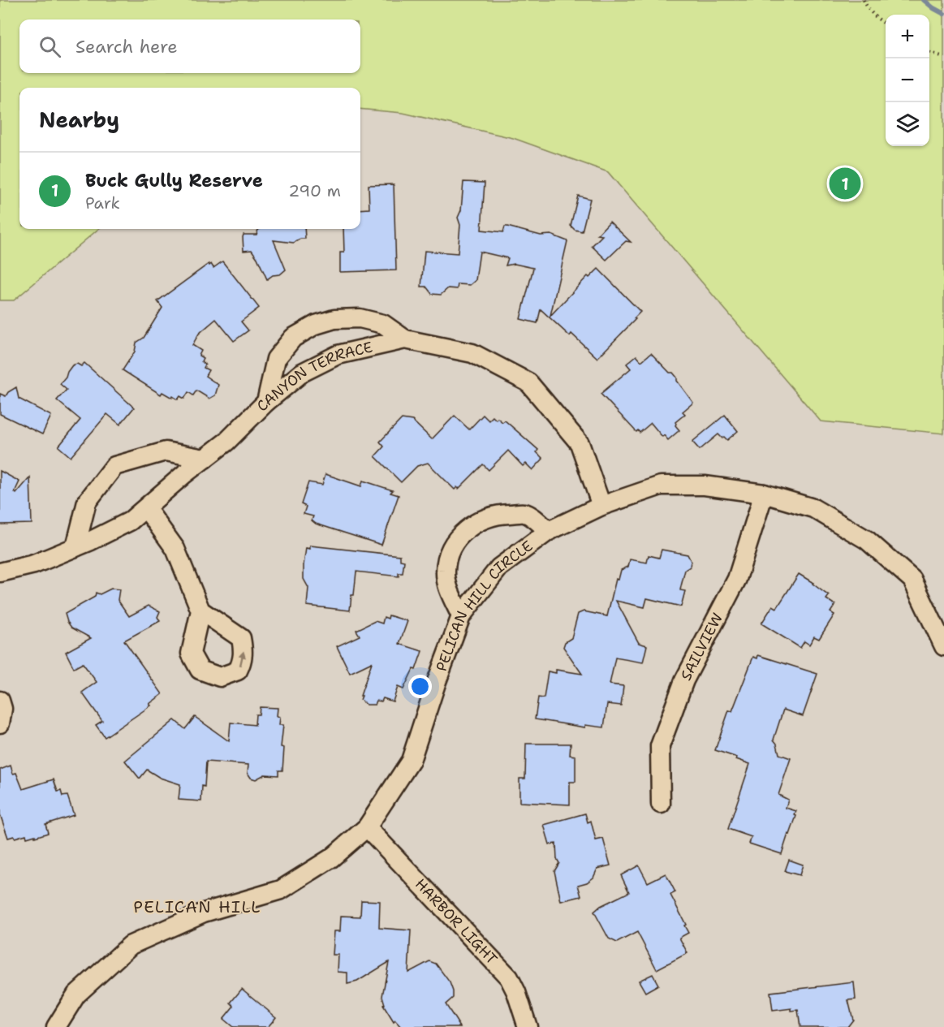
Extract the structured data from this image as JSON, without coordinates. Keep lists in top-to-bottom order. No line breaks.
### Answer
{"streets":{"street":["CANYON TERRACE","PELICAN HILL CIRCLE","SAILVIEW","HARBOR LIGHT"]},"crossings":[["CANYON TERRACE","PELICAN HILL CIRCLE"],["PELICAN HILL CIRCLE","SAILVIEW"],["PELICAN HILL CIRCLE","HARBOR LIGHT"]],"districts":["PELICAN HILL"],"page":{"map_buttons":["+","−"],"search":"Search here","heading":"Nearby","list":[{"mark":"1","name":"Buck Gully Reserve","note":"Park","value":"290 m"}],"pins":"1"}}
